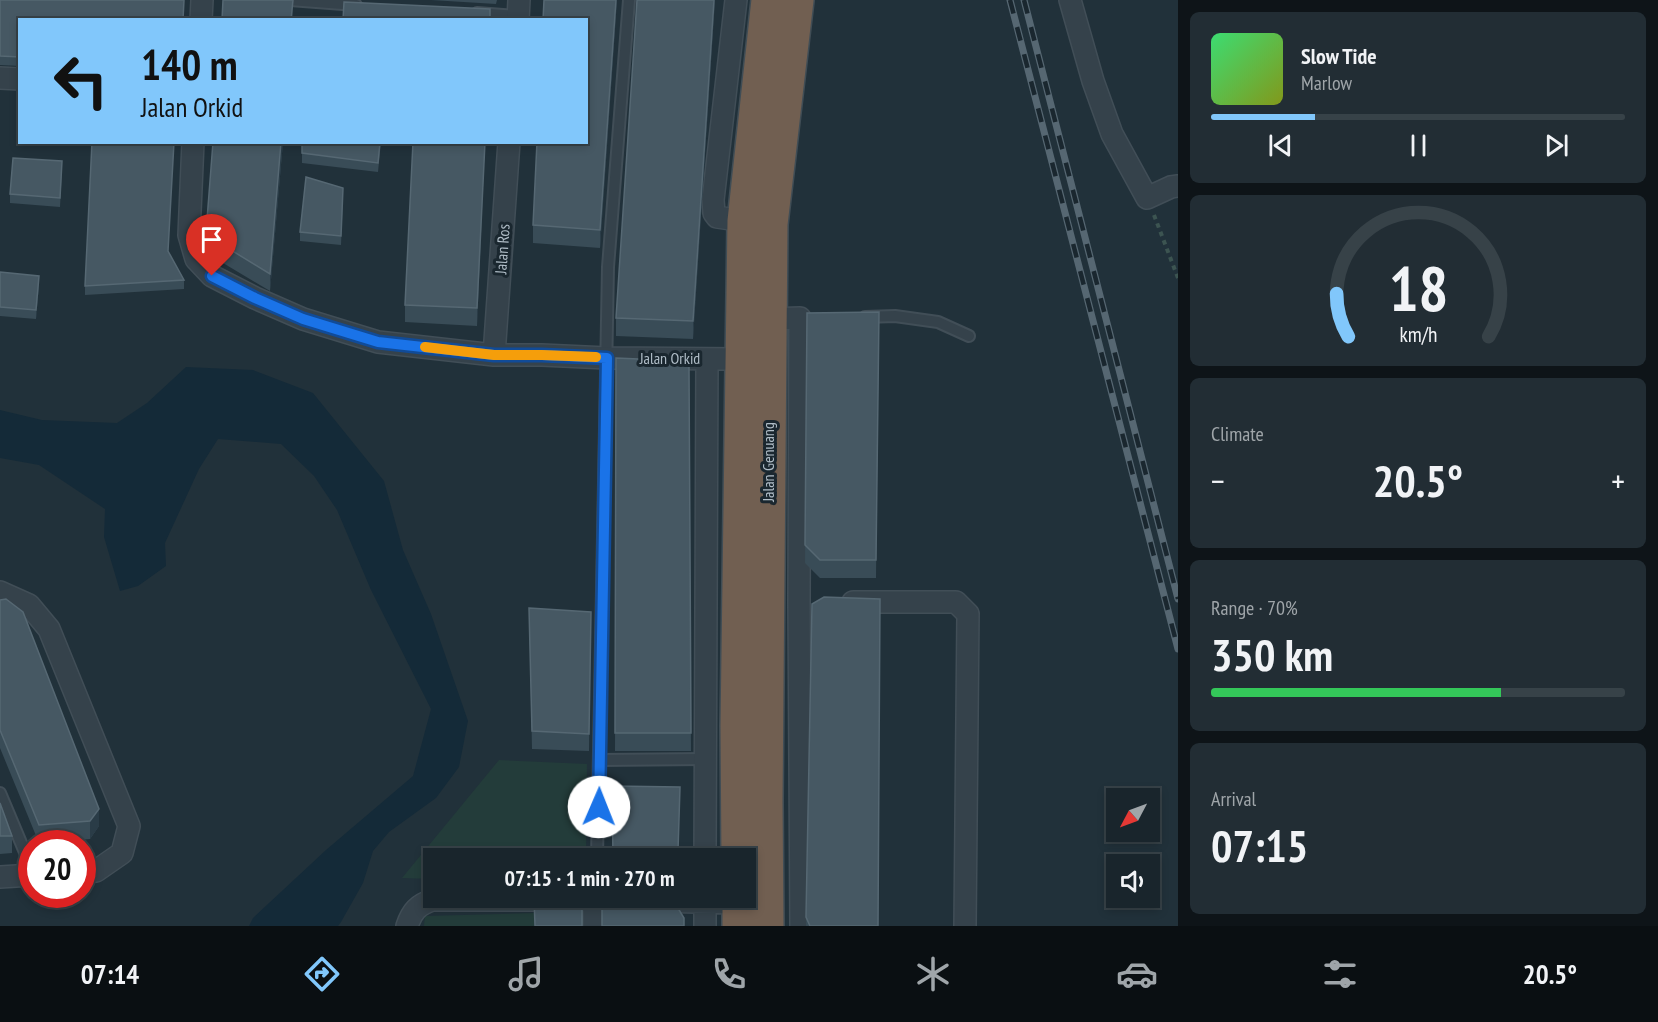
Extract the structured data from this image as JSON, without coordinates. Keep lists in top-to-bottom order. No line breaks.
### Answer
{"streets":{"highway":["Jalan Genuang"],"street":["Jalan Ros","Jalan Orkid"]},"crossings":[["Jalan Ros","Jalan Orkid"],["Jalan Orkid","Jalan Genuang"]],"north":"bottom left","page":{"turn":["140 m","Jalan Orkid"],"song":["Slow Tide","Marlow"],"tile":["Climate",["Range · 70%","350 km"],["Arrival","07:15"]],"heat":["−","20.5°","+"],"limit":"20","trip":"07:15 · 1 min · 270 m","tabs":["07:14","20.5°"],"gauge":["18","km/h"]}}
